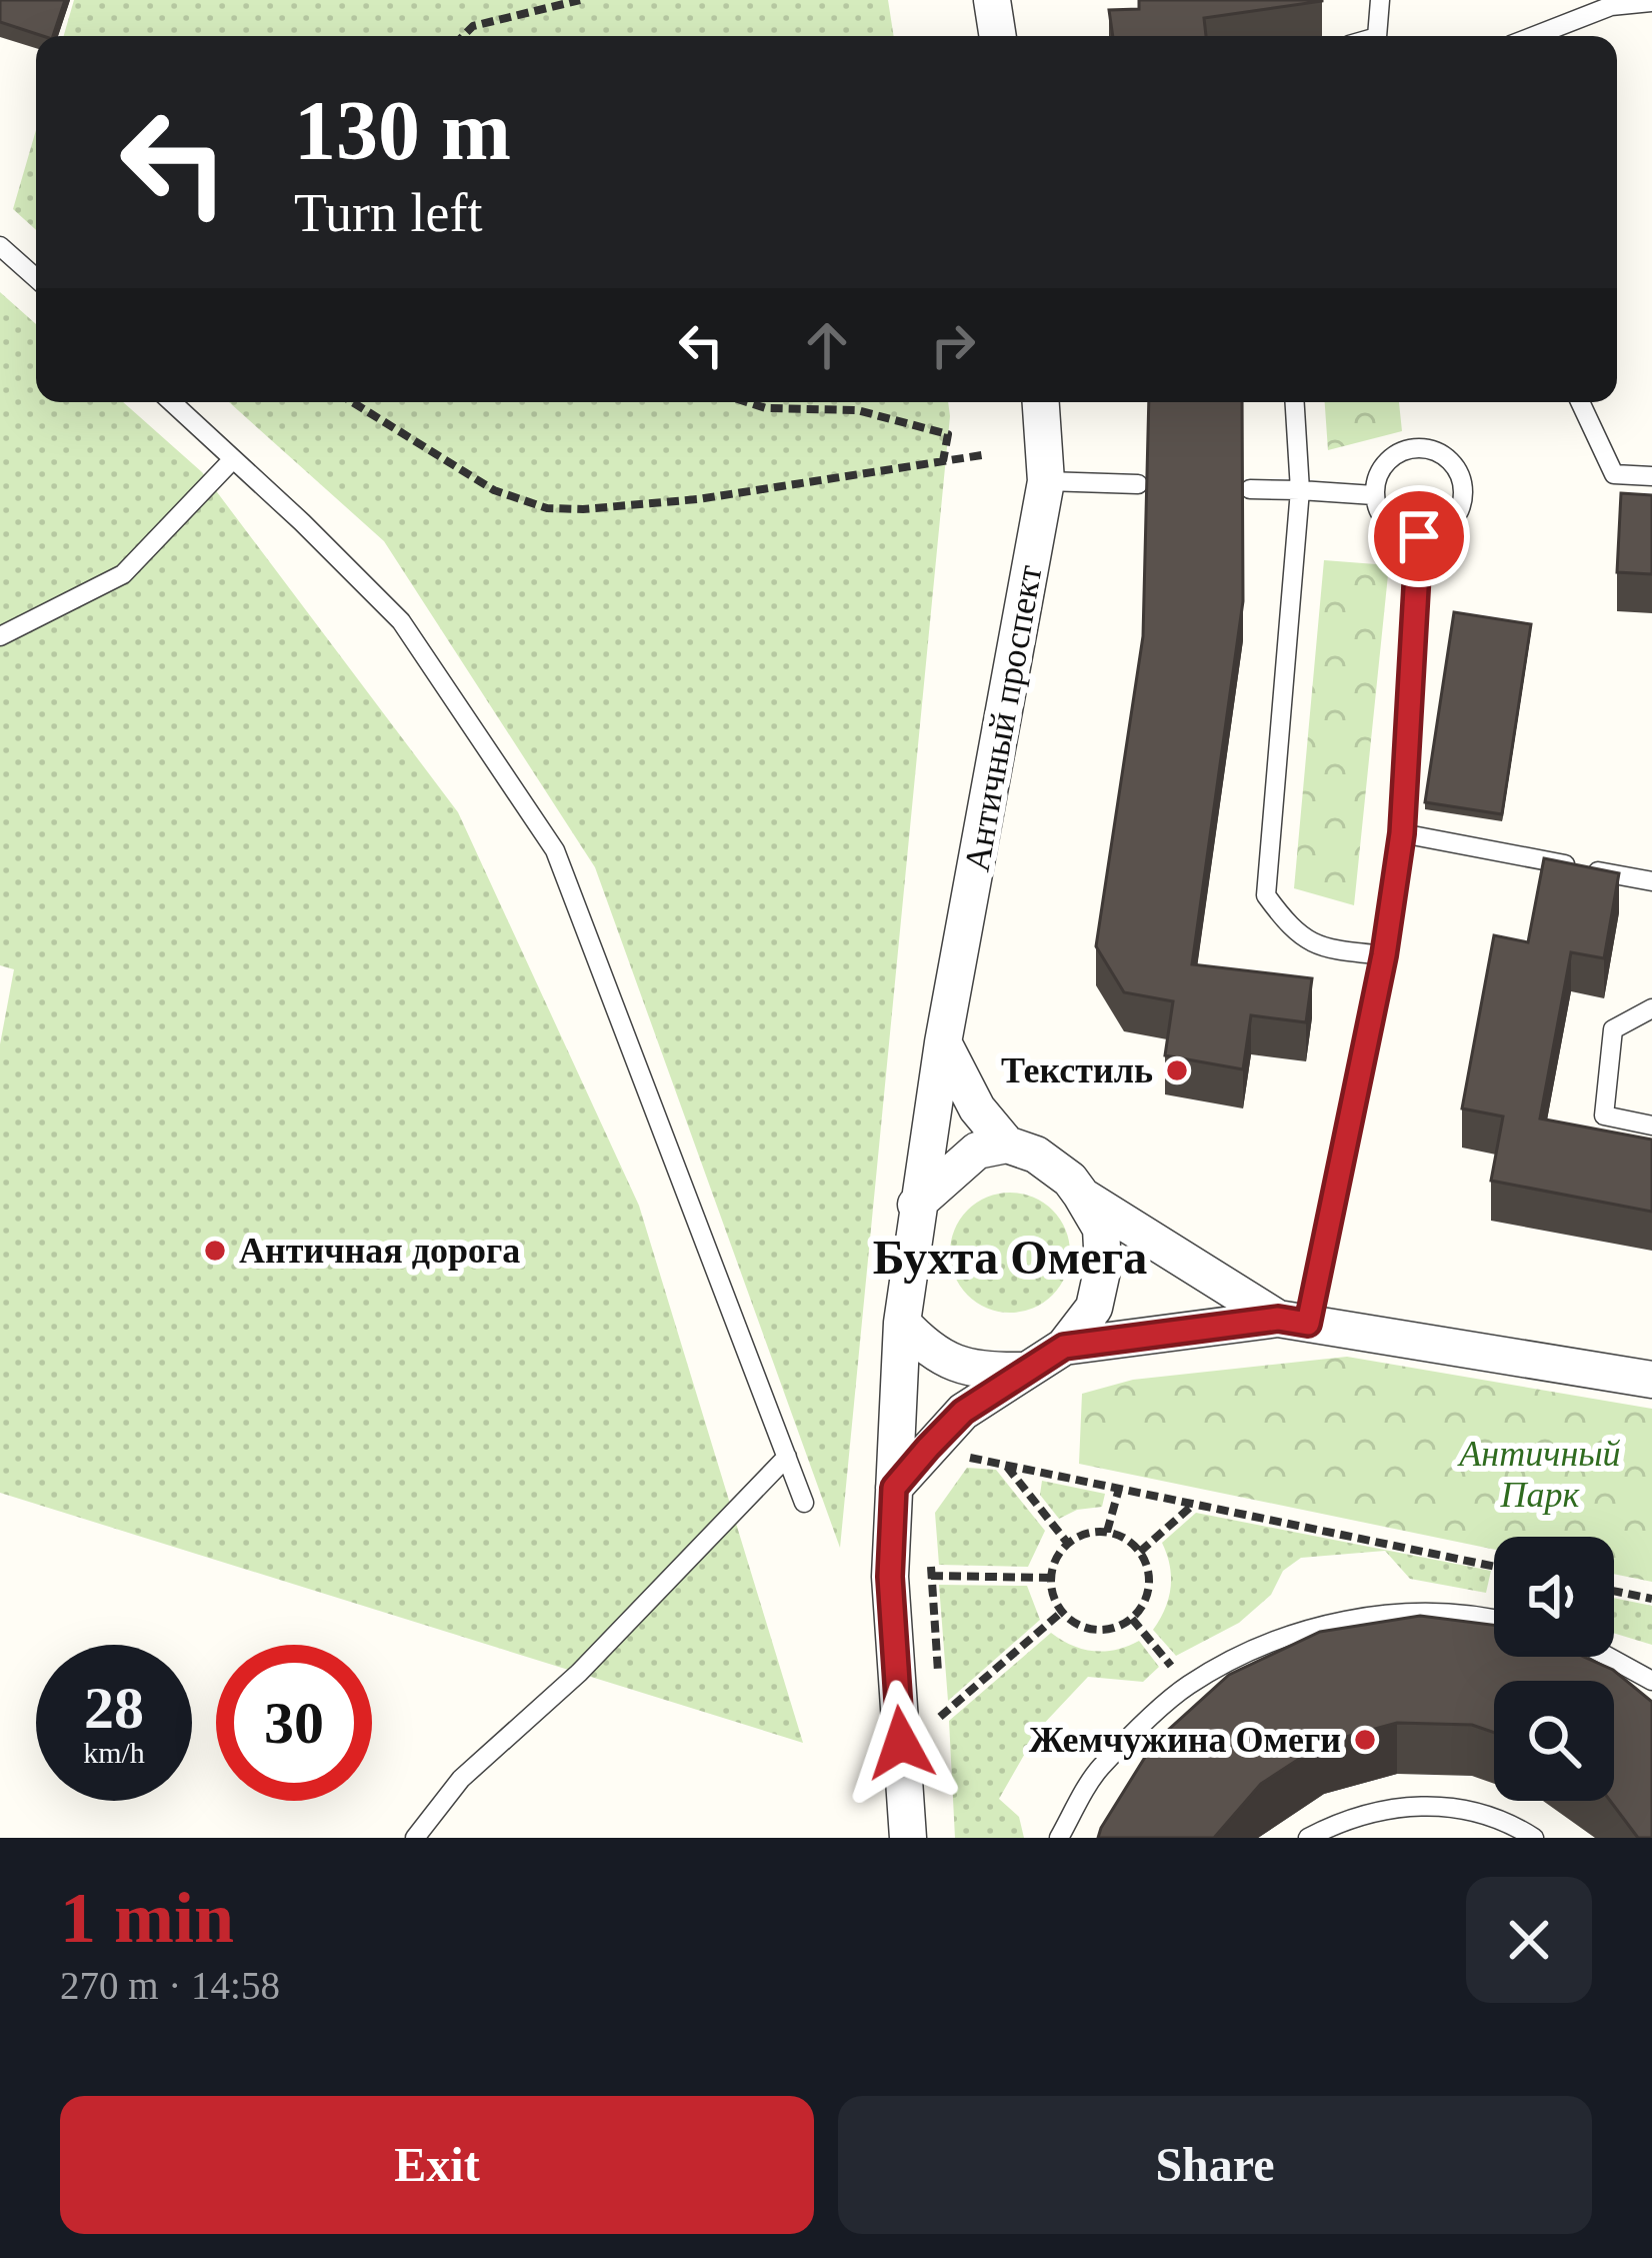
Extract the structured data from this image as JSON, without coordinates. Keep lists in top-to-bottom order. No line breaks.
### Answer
{"streets":{"street":["Античный проспект"]},"districts":["Бухта Омега"],"parks":["Античный Парк"],"places":["Текстиль","Античная дорога","Жемчужина Омеги"],"page":{"turn":["130 m","Turn left"],"speed":"28 km/h","limit":"30","heading":["1 min","270 m · 14:58"],"buttons":["Exit","Share"]}}
